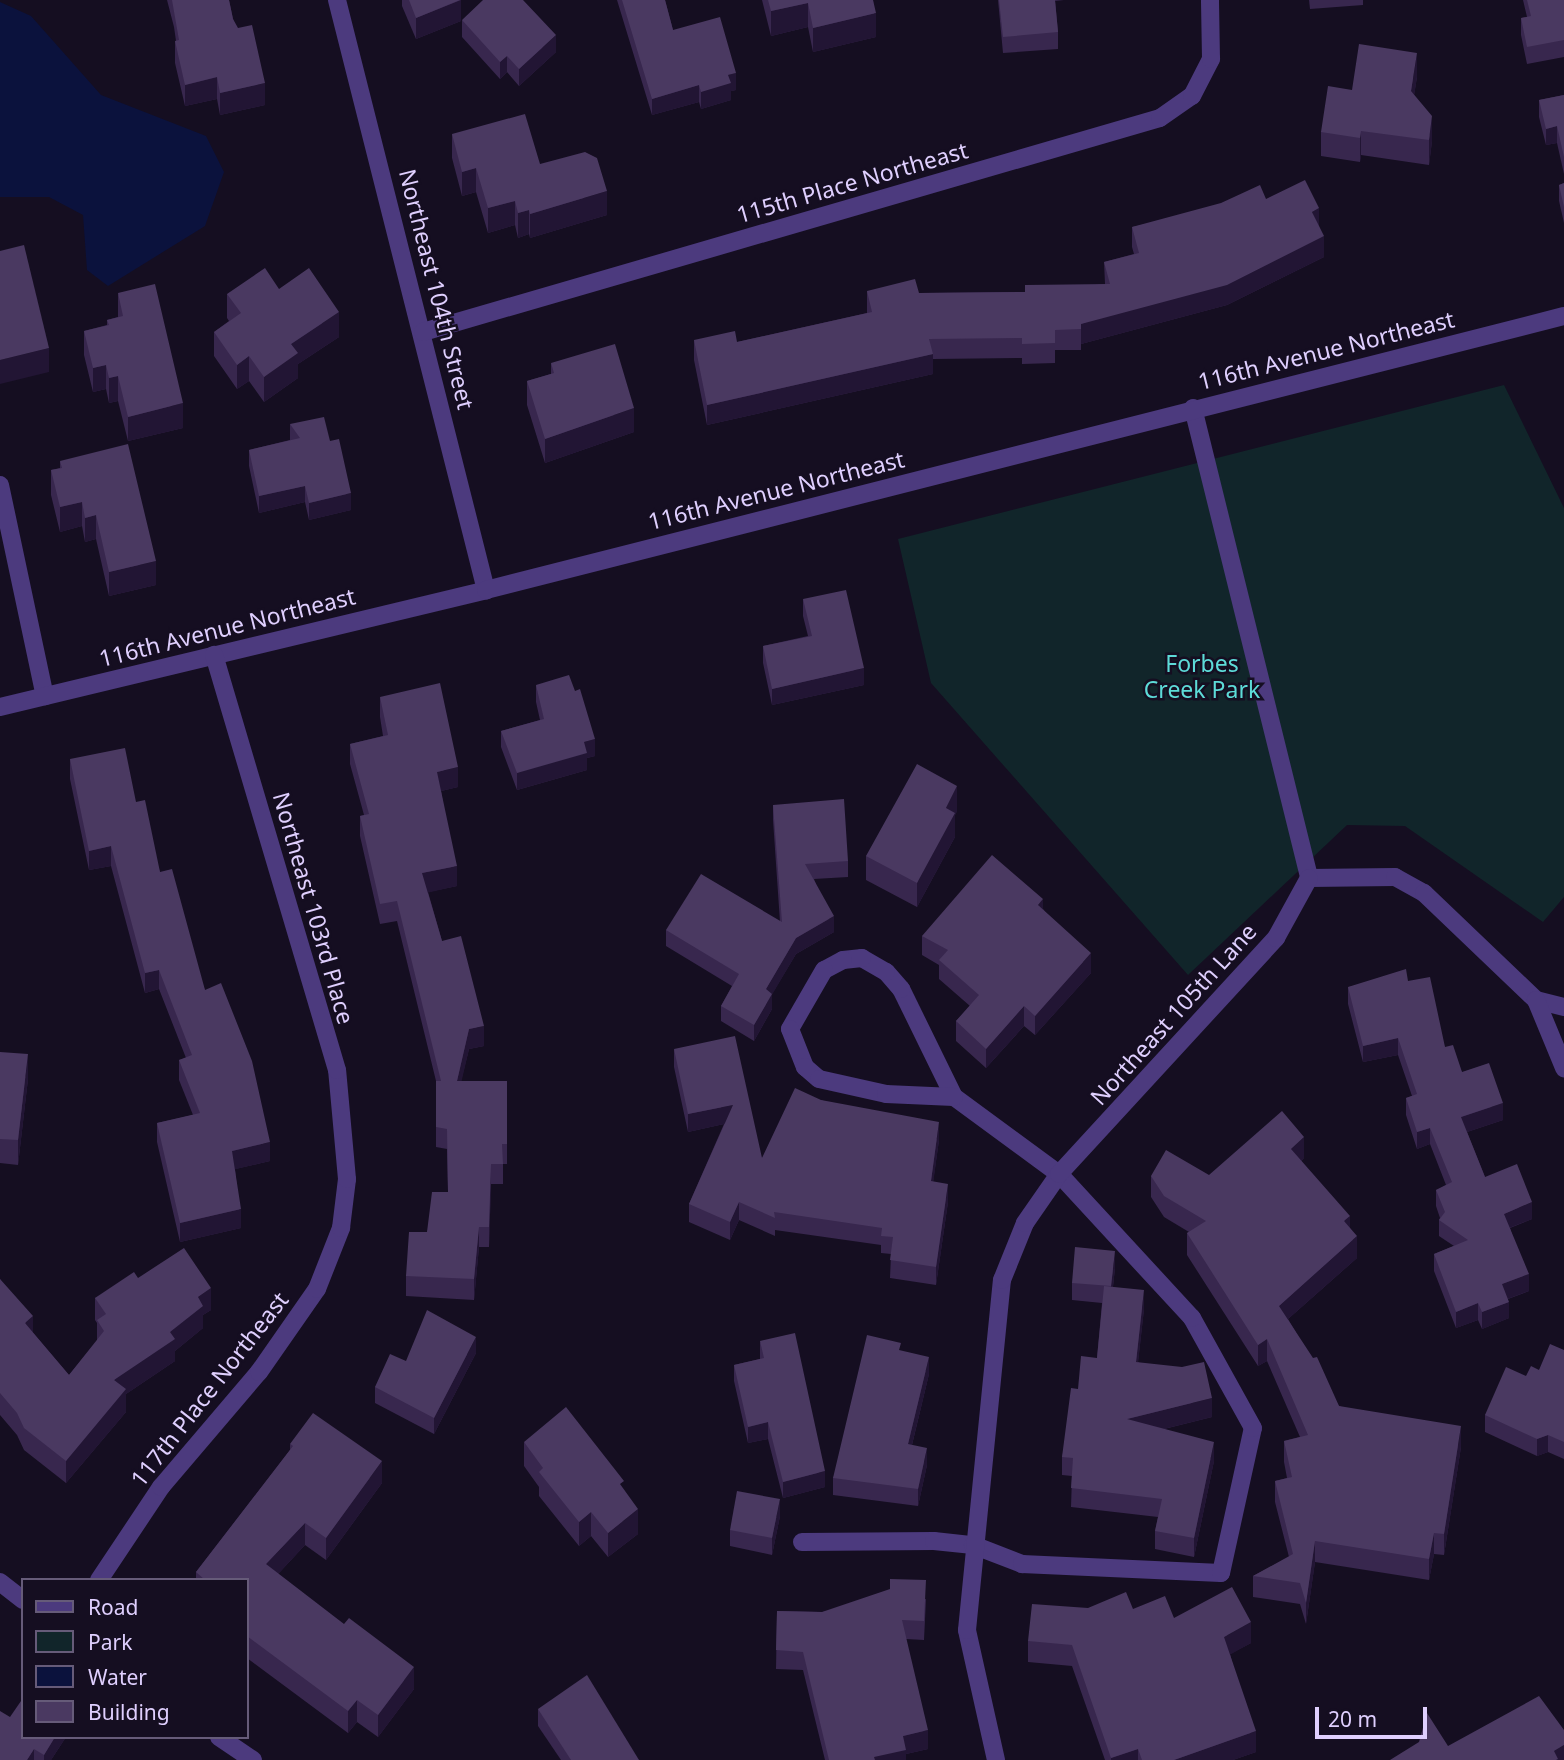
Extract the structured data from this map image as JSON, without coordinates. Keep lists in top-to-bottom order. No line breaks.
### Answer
{"streets":{"street":["115th Place Northeast","Northeast 104th Street","116th Avenue Northeast","Northeast 103rd Place","Northeast 105th Lane","117th Place Northeast"]},"crossings":[["115th Place Northeast","Northeast 104th Street"],["Northeast 104th Street","116th Avenue Northeast"],["116th Avenue Northeast","Northeast 103rd Place"],["Northeast 103rd Place","117th Place Northeast"]],"parks":["Forbes Creek Park"],"legend":["Road","Park","Water","Building"],"scale_bar":"20 m"}
